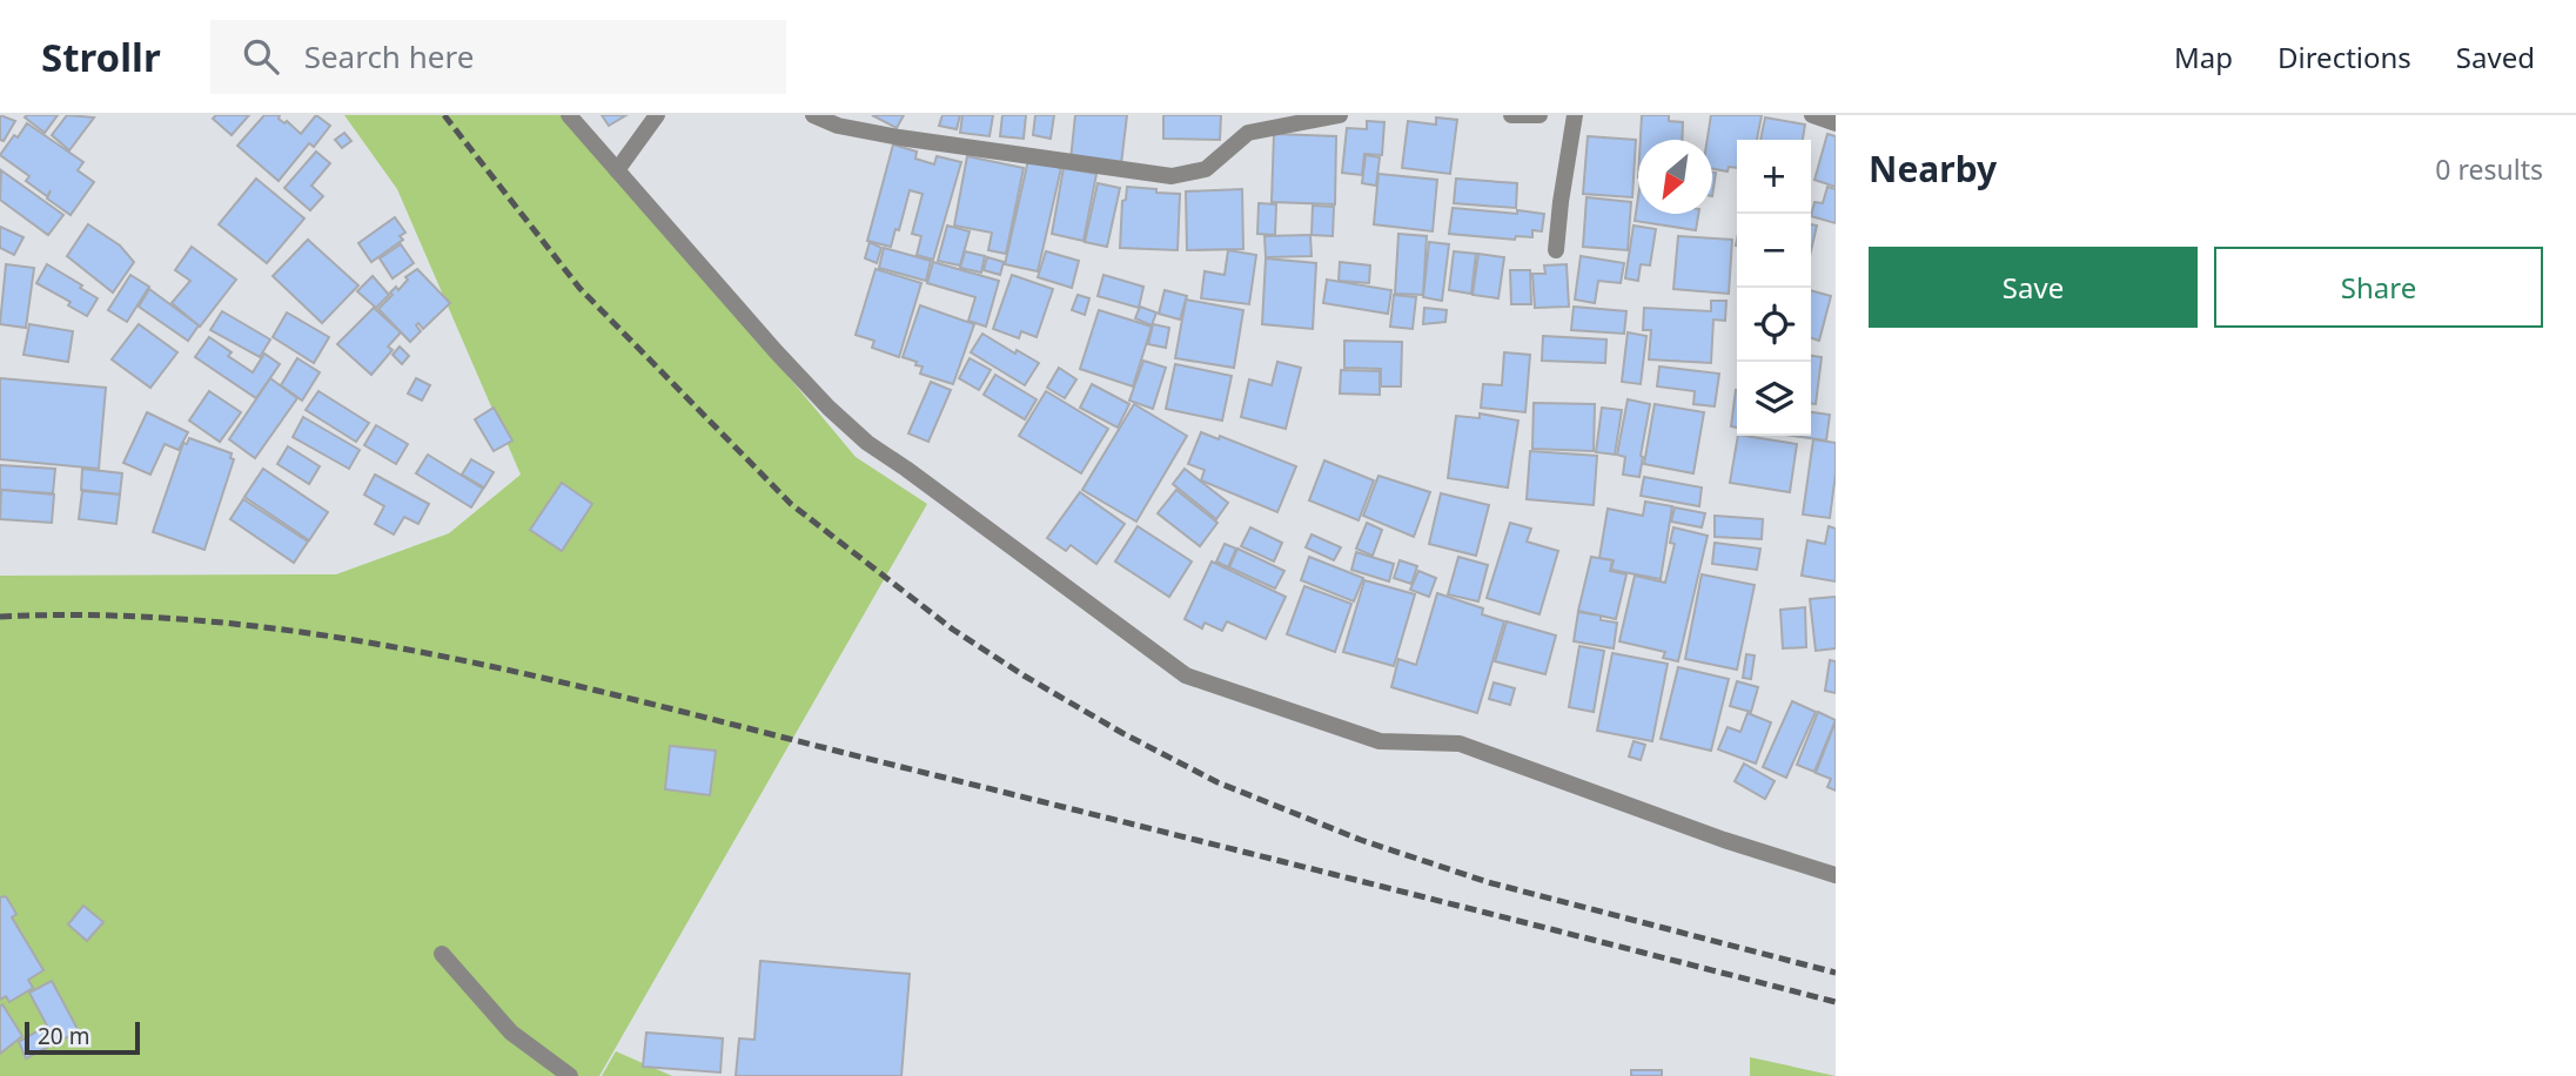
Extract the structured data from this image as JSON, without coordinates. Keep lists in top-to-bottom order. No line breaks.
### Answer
{"scale_bar":"20 m","north":"bottom left","page":{"header":"Strollr","search":"Search here","nav":["Map","Directions","Saved"],"heading":["Nearby","0 results"],"map_buttons":["+","−"],"buttons":["Save","Share"],"scale":"20 m"}}
